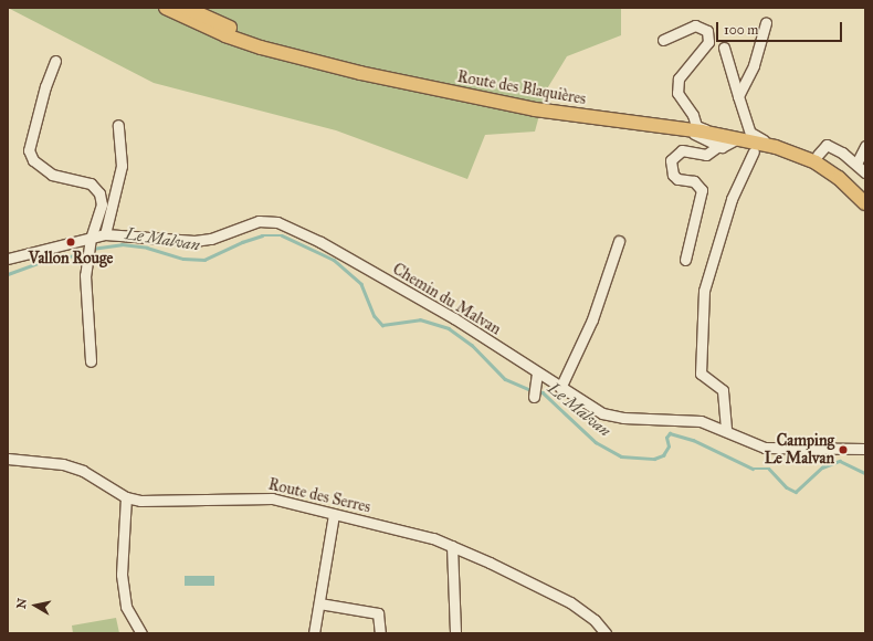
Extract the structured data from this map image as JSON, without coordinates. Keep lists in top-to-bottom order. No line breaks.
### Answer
{"streets":{"main road":["Route des Blaquières"],"street":["Chemin du Malvan","Route des Serres"]},"water":["Le Malvan"],"places":["Vallon Rouge","Camping Le Malvan"],"scale_bar":"100 m","north":"left"}
